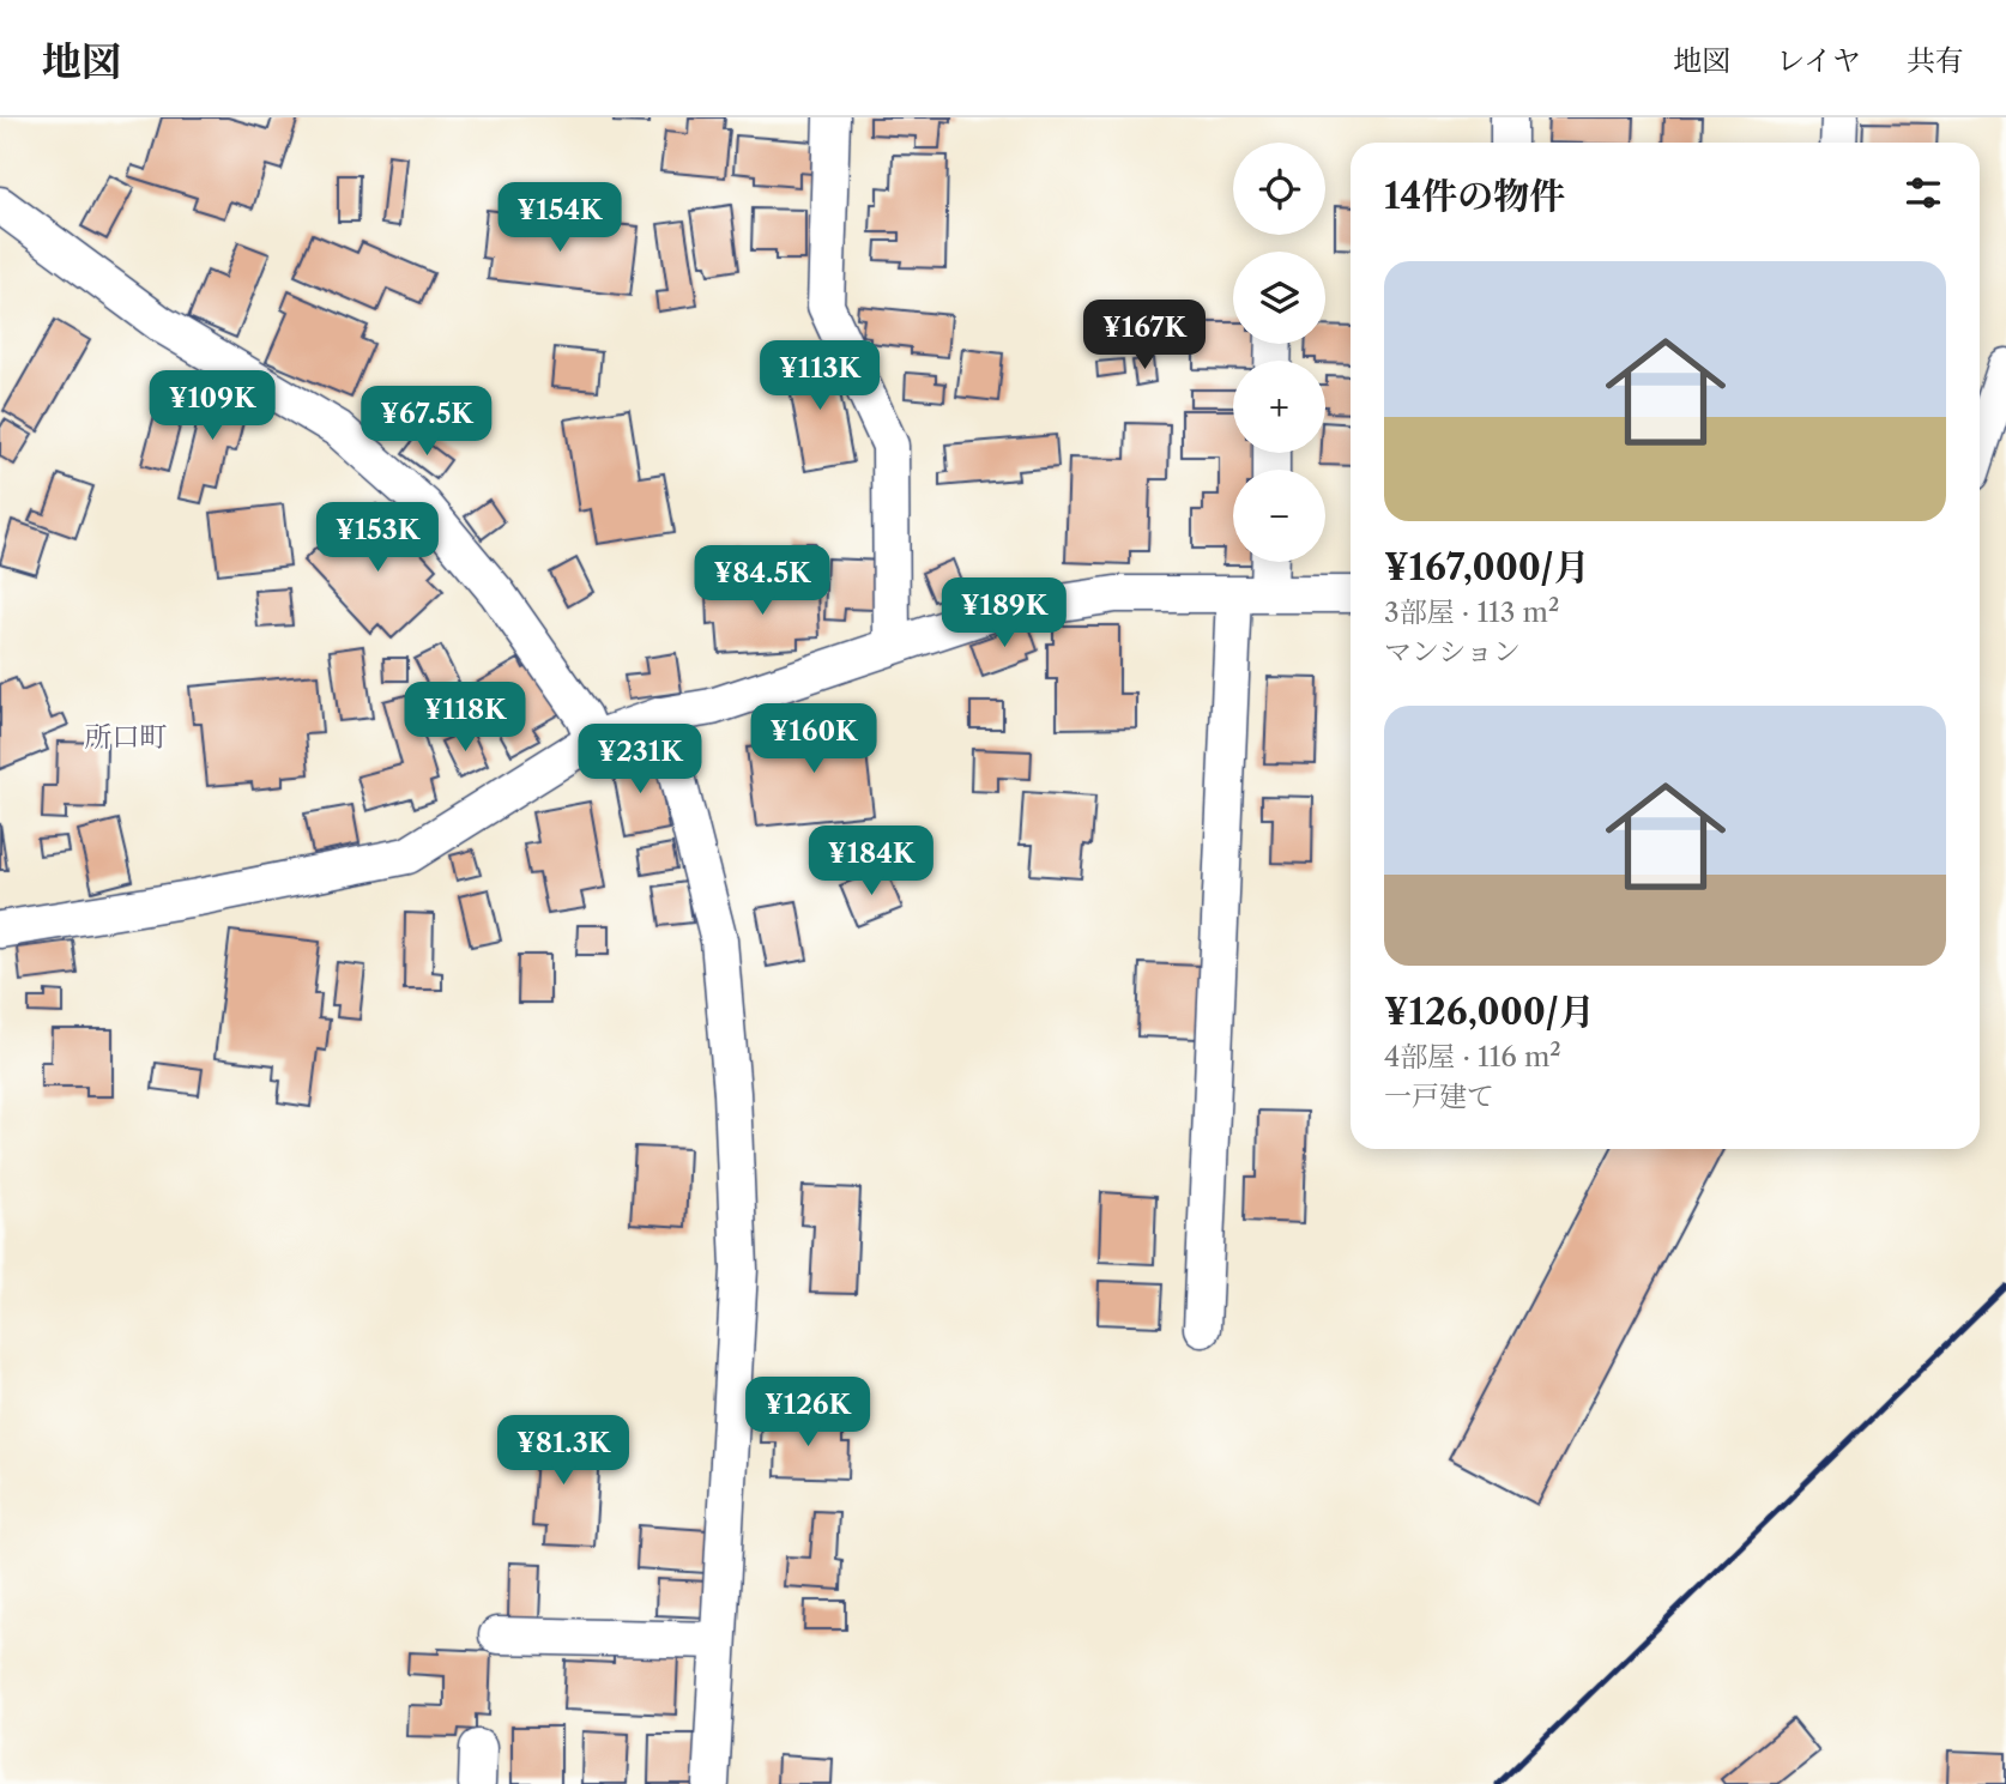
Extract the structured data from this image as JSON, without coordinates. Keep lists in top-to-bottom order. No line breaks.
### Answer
{"districts":["所口町"],"page":{"header":"地図","nav":["地図","レイヤ","共有"],"map_buttons":["+","−"],"heading":"14件の物件","price":["¥154K","¥167K","¥113K","¥109K","¥67.5K","¥153K","¥84.5K","¥189K","¥118K","¥160K","¥231K","¥184K","¥126K","¥81.3K"],"list":[{"name":"¥167,000/月","note":"3部屋 · 113 m² · マンション"},{"name":"¥126,000/月","note":"4部屋 · 116 m² · 一戸建て"}]}}
